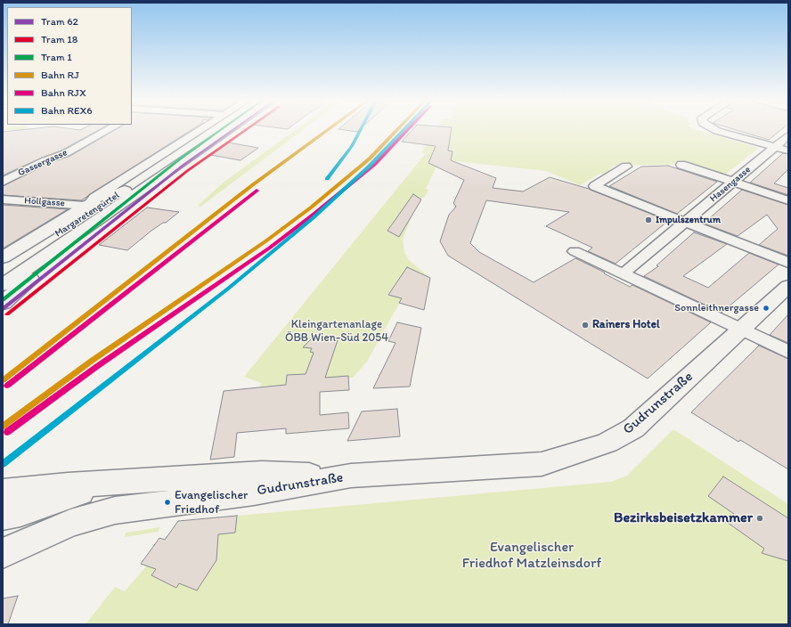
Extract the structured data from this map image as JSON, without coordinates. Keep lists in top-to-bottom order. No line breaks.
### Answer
{"streets":{"main road":["Margaretengürtel","Gudrunstraße"],"street":["Gassergasse","Hasengasse","Hollgasse"]},"crossings":[["Hollgasse","Margaretengürtel"]],"parks":["Kleingartenanlage ÖBB Wien-Süd 2054","Evangelischer Friedhof Matzleinsdorf"],"places":["Impulszentrum","Sonnleithnergasse","Rainers Hotel","Evangelischer Friedhof","Bezirksbeisetzkammer"],"lines":["tram line 62","tram line 18","tram line 1","rail line RJ","rail line RJX","rail line REX6"],"legend":["Tram 62","Tram 18","Tram 1","Bahn RJ","Bahn RJX","Bahn REX6"]}
